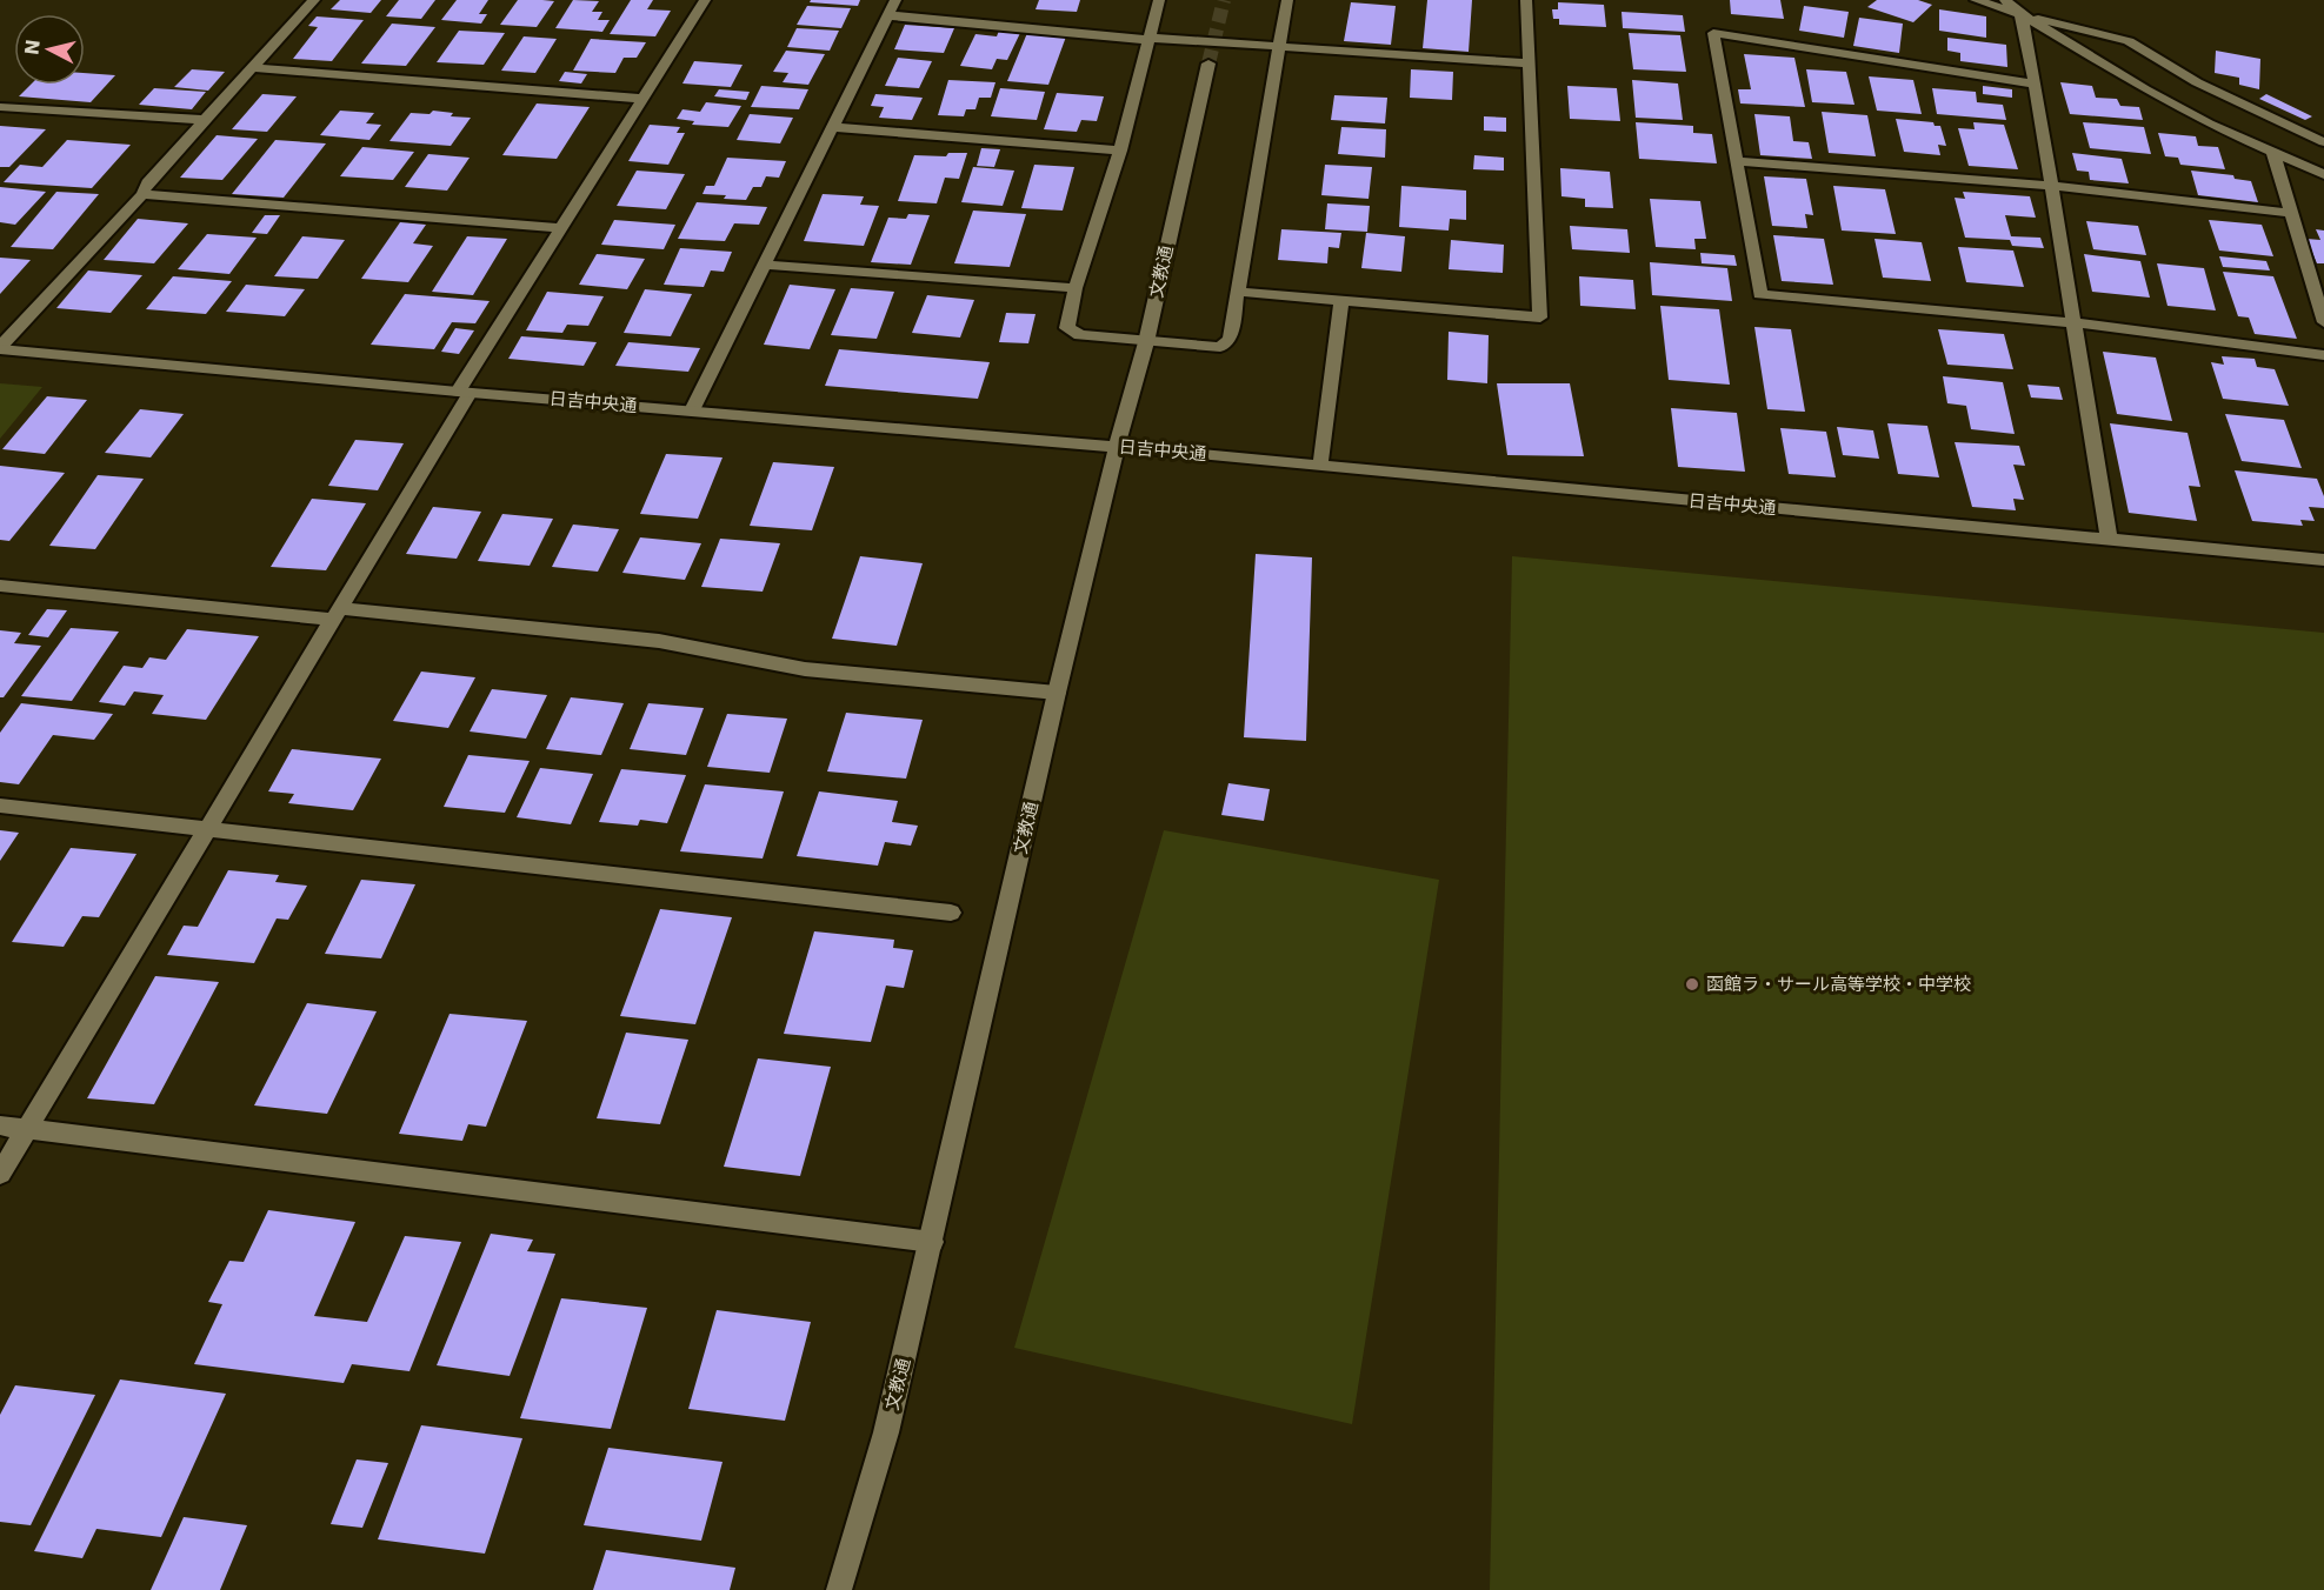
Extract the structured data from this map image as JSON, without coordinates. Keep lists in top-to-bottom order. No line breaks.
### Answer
{"streets":{"street":["文教通","日吉中央通"]},"crossings":[["文教通","日吉中央通"]],"places":["函館ラ・サール高等学校・中学校"],"north":"left"}
